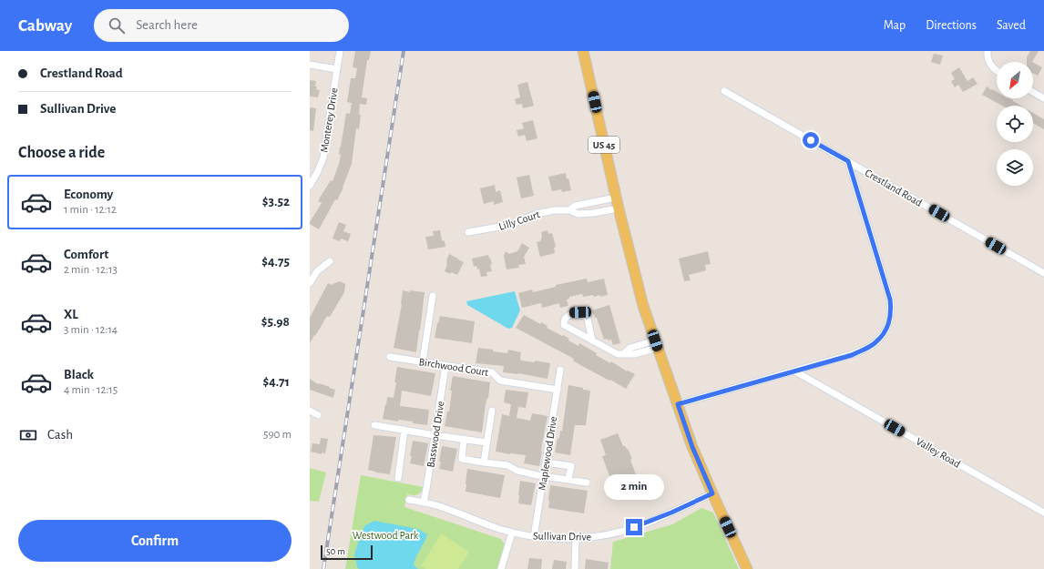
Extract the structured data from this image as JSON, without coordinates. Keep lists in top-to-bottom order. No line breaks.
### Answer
{"streets":{"main road":["US 45"],"street":["Monterey Drive","Crestland Road","Lilly Court","Birchwood Court","Basswood Drive","Valley Road","Maplewood Drive","Sullivan Drive"]},"crossings":[["US 45","Lilly Court"],["US 45","Sullivan Drive"],["Birchwood Court","Basswood Drive"],["Birchwood Court","Maplewood Drive"],["Basswood Drive","Sullivan Drive"],["Maplewood Drive","Sullivan Drive"]],"parks":["Westwood Park"],"scale_bar":"50 m","north":"bottom left","page":{"header":"Cabway","search":"Search here","nav":["Map","Directions","Saved"],"banner":["Crestland Road","Sullivan Drive"],"heading":"Choose a ride","list":[{"name":"Economy","note":"1 min · 12:12","value":"$3.52"},{"name":"Comfort","note":"2 min · 12:13","value":"$4.75"},{"name":"XL","note":"3 min · 12:14","value":"$5.98"},{"name":"Black","note":"4 min · 12:15","value":"$4.71"}],"pay":["Cash","590 m"],"bubble":"2 min","buttons":"Confirm","scale":"50 m"}}
